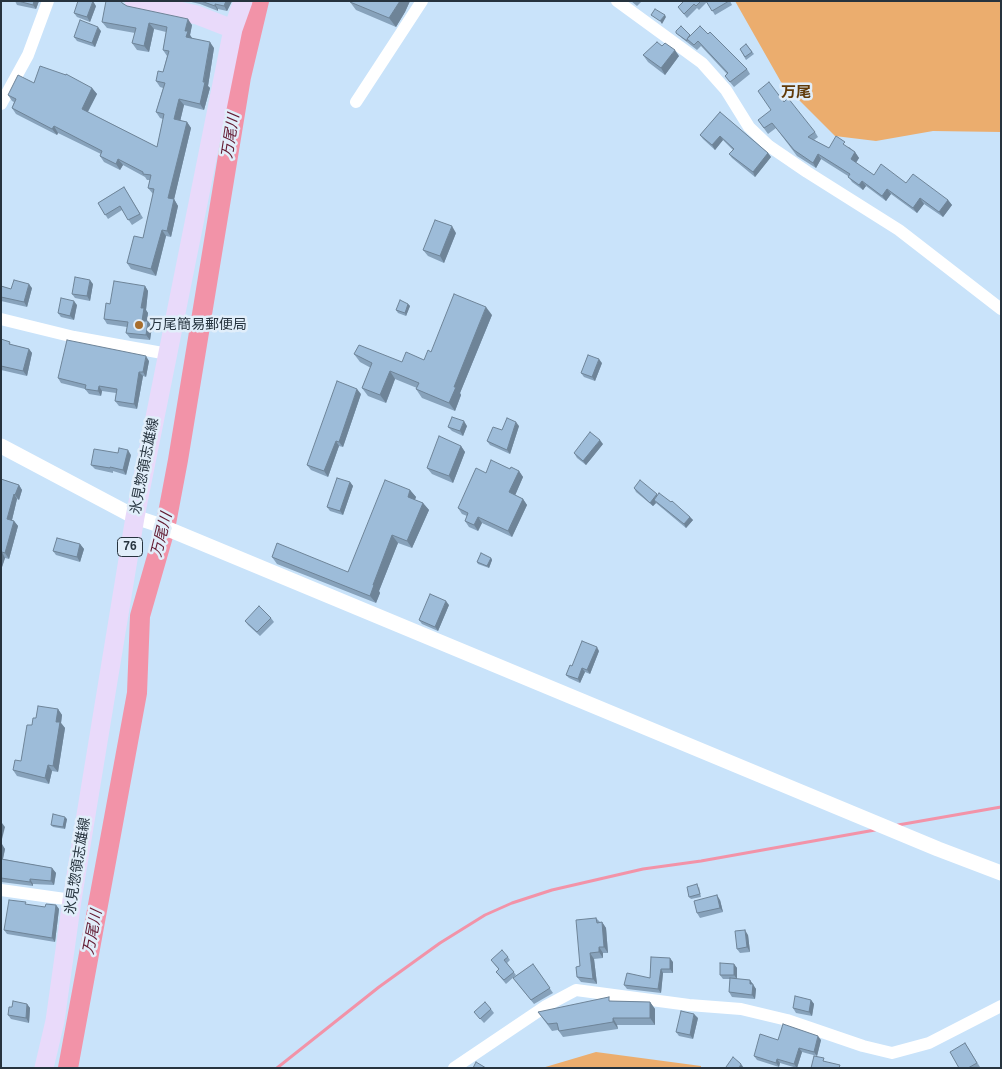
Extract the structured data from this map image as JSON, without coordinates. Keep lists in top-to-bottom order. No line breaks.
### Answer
{"streets":{"main road":["氷見惣領志雄線","76"]},"districts":["万尾"],"water":["万尾川"],"places":["万尾簡易郵便局"]}
